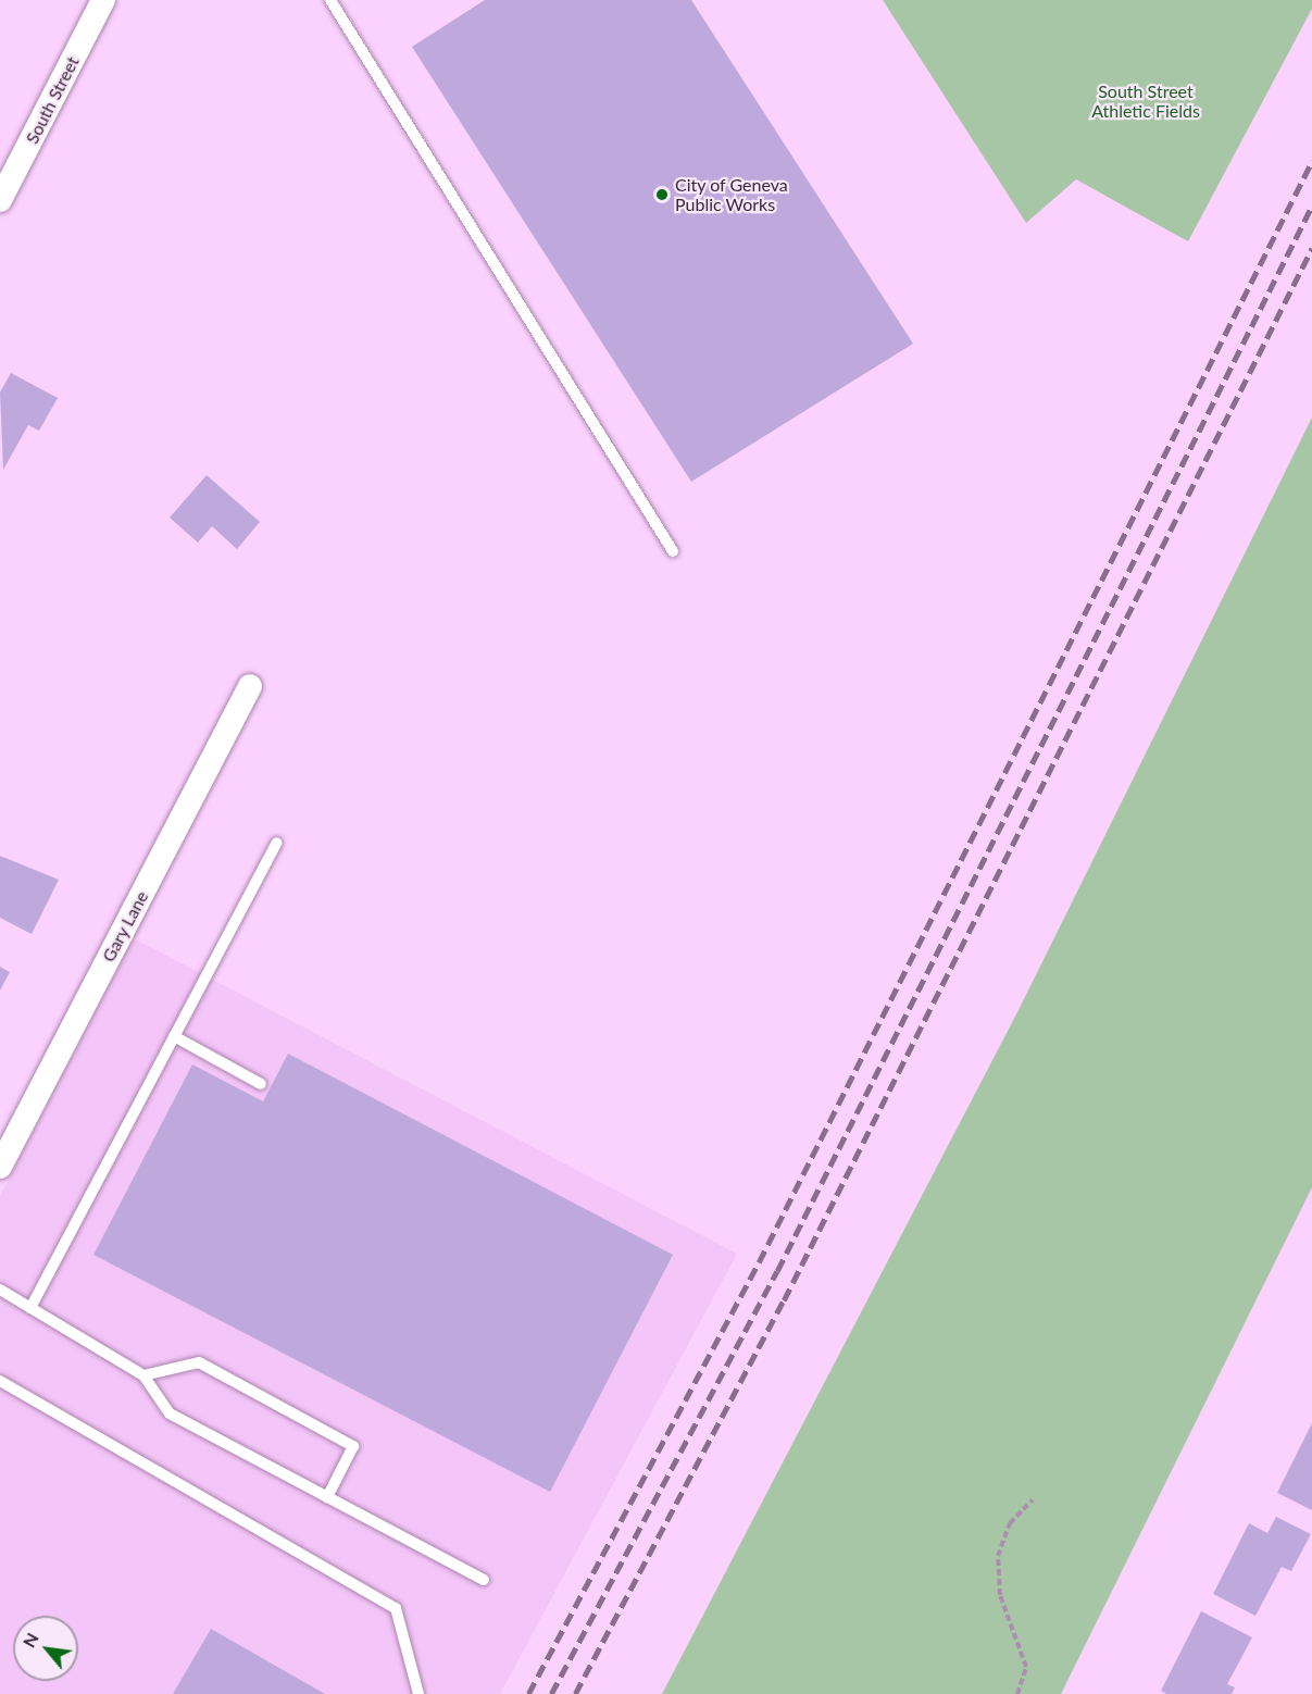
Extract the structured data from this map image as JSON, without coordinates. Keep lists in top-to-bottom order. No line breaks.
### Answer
{"streets":{"street":["South Street","Gary Lane"]},"parks":["South Street Athletic Fields"],"places":["City of Geneva Public Works"],"north":"top left"}
